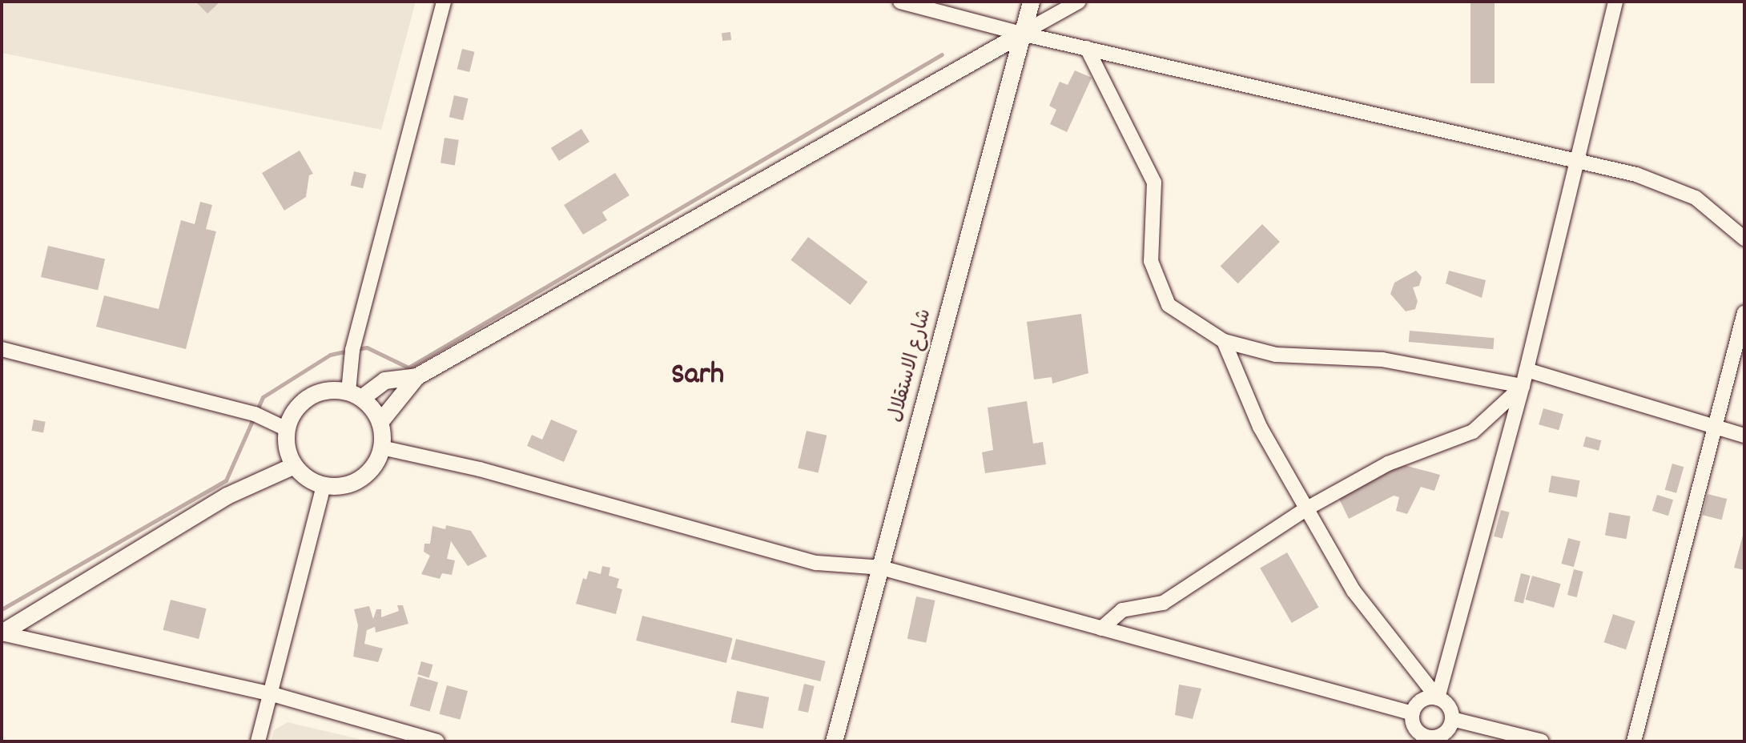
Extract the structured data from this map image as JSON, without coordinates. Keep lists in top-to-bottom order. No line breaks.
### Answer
{"streets":{"street":["شارع الاستقلال"]},"districts":["Sarh"]}
